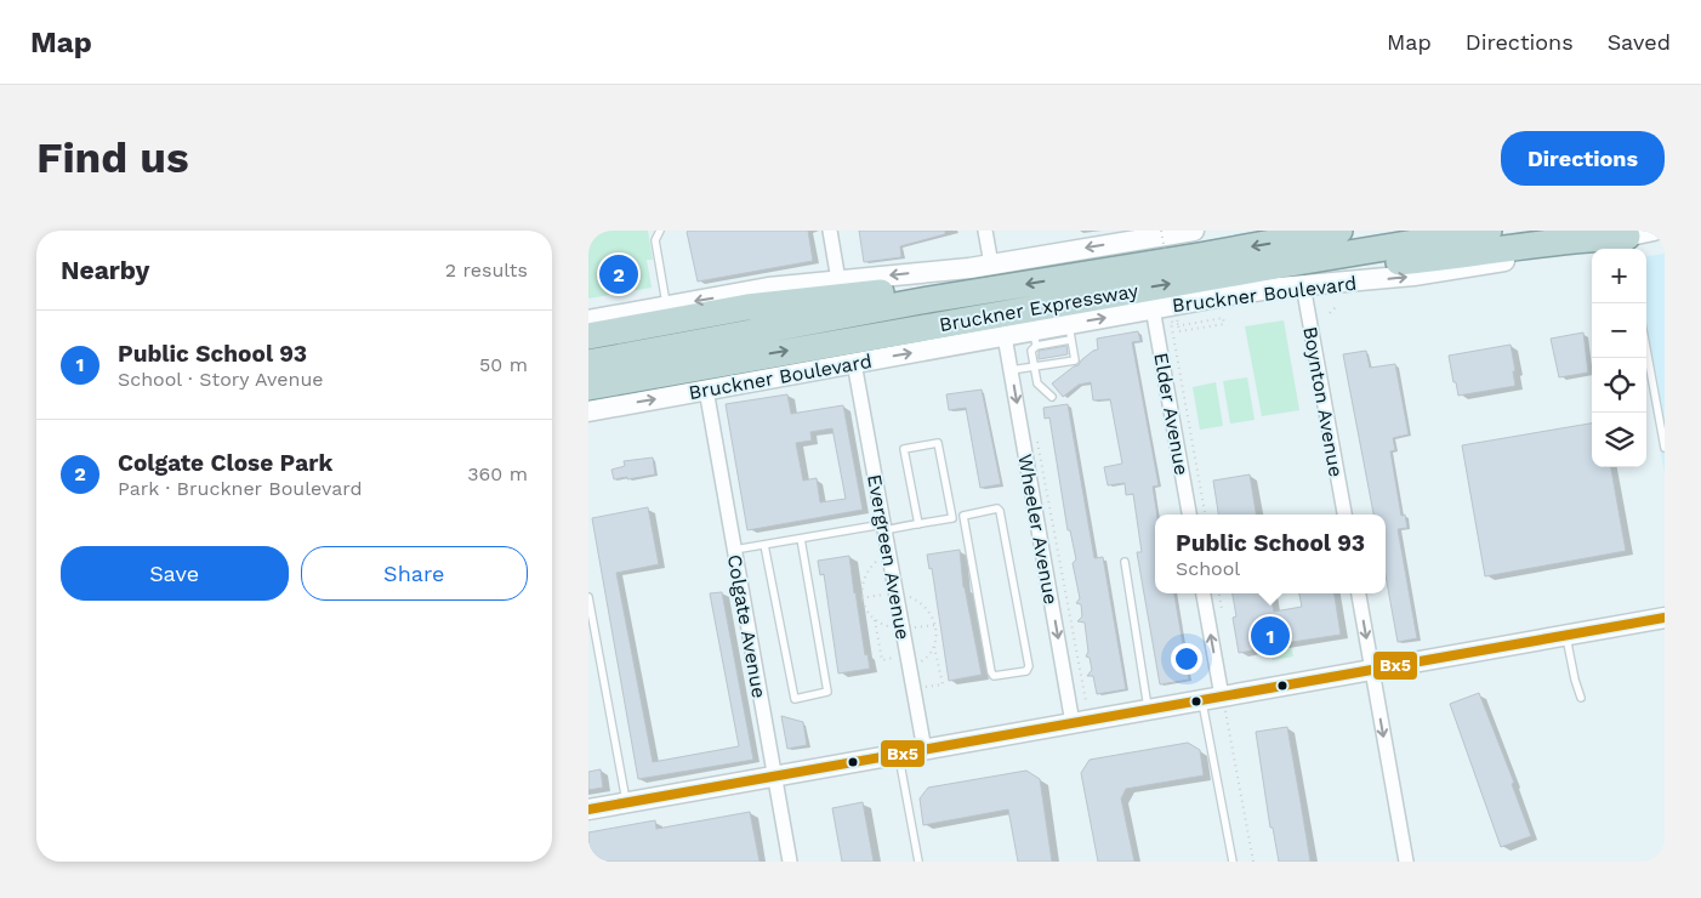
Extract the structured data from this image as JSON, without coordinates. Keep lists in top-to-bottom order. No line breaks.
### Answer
{"streets":{"highway":["Bruckner Expressway"],"main road":["Bruckner Boulevard"],"street":["Boynton Avenue","Elder Avenue","Wheeler Avenue","Evergreen Avenue","Colgate Avenue"]},"crossings":[["Bruckner Boulevard","Boynton Avenue"],["Bruckner Boulevard","Elder Avenue"],["Bruckner Boulevard","Wheeler Avenue"],["Bruckner Boulevard","Evergreen Avenue"],["Bruckner Boulevard","Colgate Avenue"]],"one_way":["Wheeler Avenue"],"lines":["transit line Bx5"],"page":{"header":"Map","nav":["Map","Directions","Saved"],"buttons":["Directions",["Save","Share"]],"title":"Find us","heading":["Nearby","2 results"],"map_buttons":["+","−"],"pins":["2","1"],"list":[{"mark":"1","name":"Public School 93","note":"School · Story Avenue","value":"50 m"},{"mark":"2","name":"Colgate Close Park","note":"Park · Bruckner Boulevard","value":"360 m"}],"popup":["Public School 93","School"]}}
